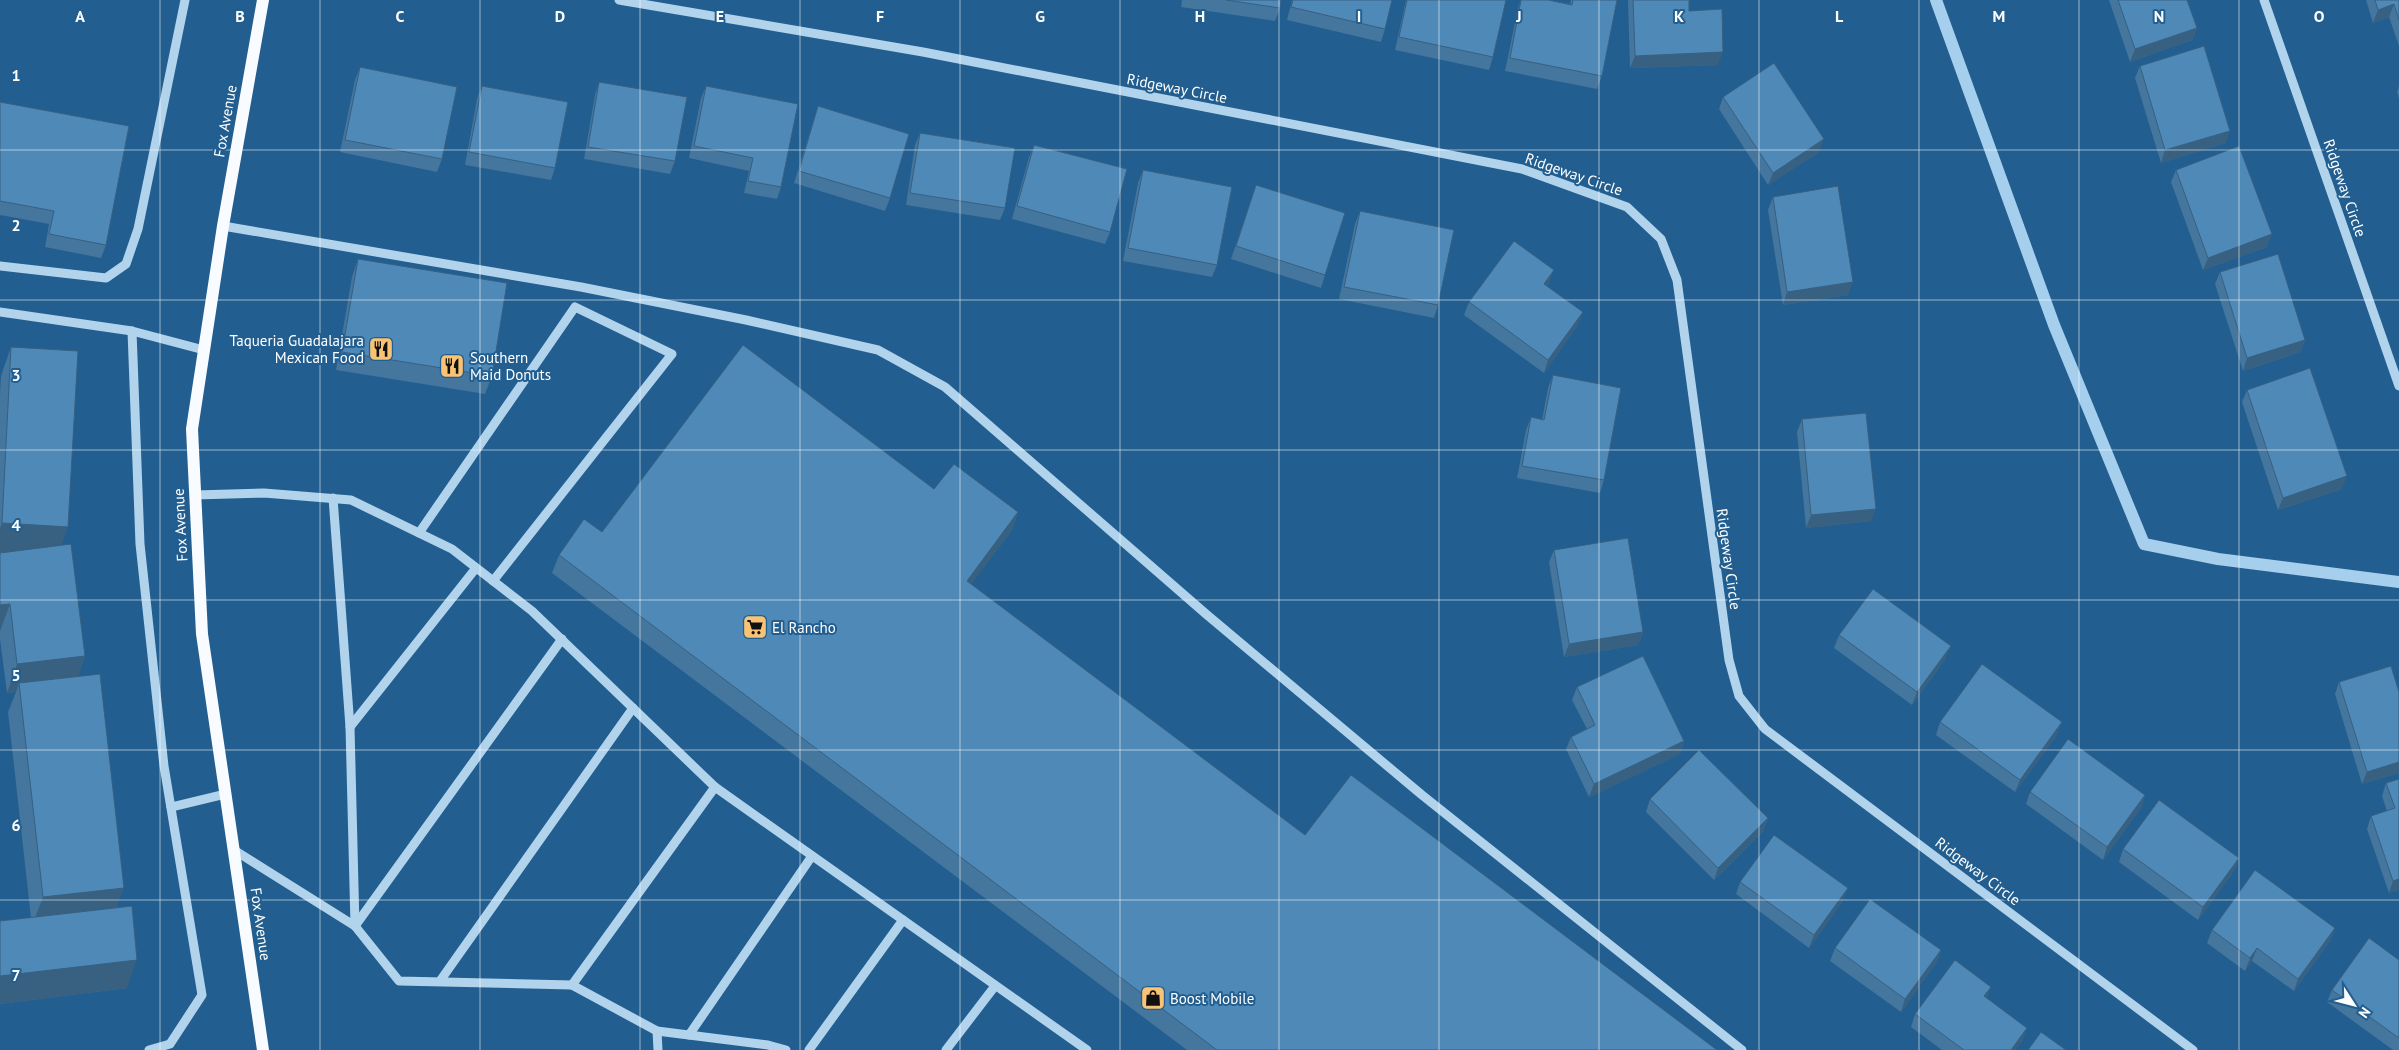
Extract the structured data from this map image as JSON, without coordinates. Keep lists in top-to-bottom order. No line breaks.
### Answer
{"streets":{"main road":["Fox Avenue"],"street":["Ridgeway Circle"]},"places":{"restaurant":["Taqueria Guadalajara Mexican Food","Southern Maid Donuts"],"supermarket":["El Rancho"],"shop":["Boost Mobile"]},"north":"bottom right","grid":{"columns":["A","B","C","D","E","F","G","H","I","J","K","L","M","N","O"],"rows":["1","2","3","4","5","6","7"]}}
